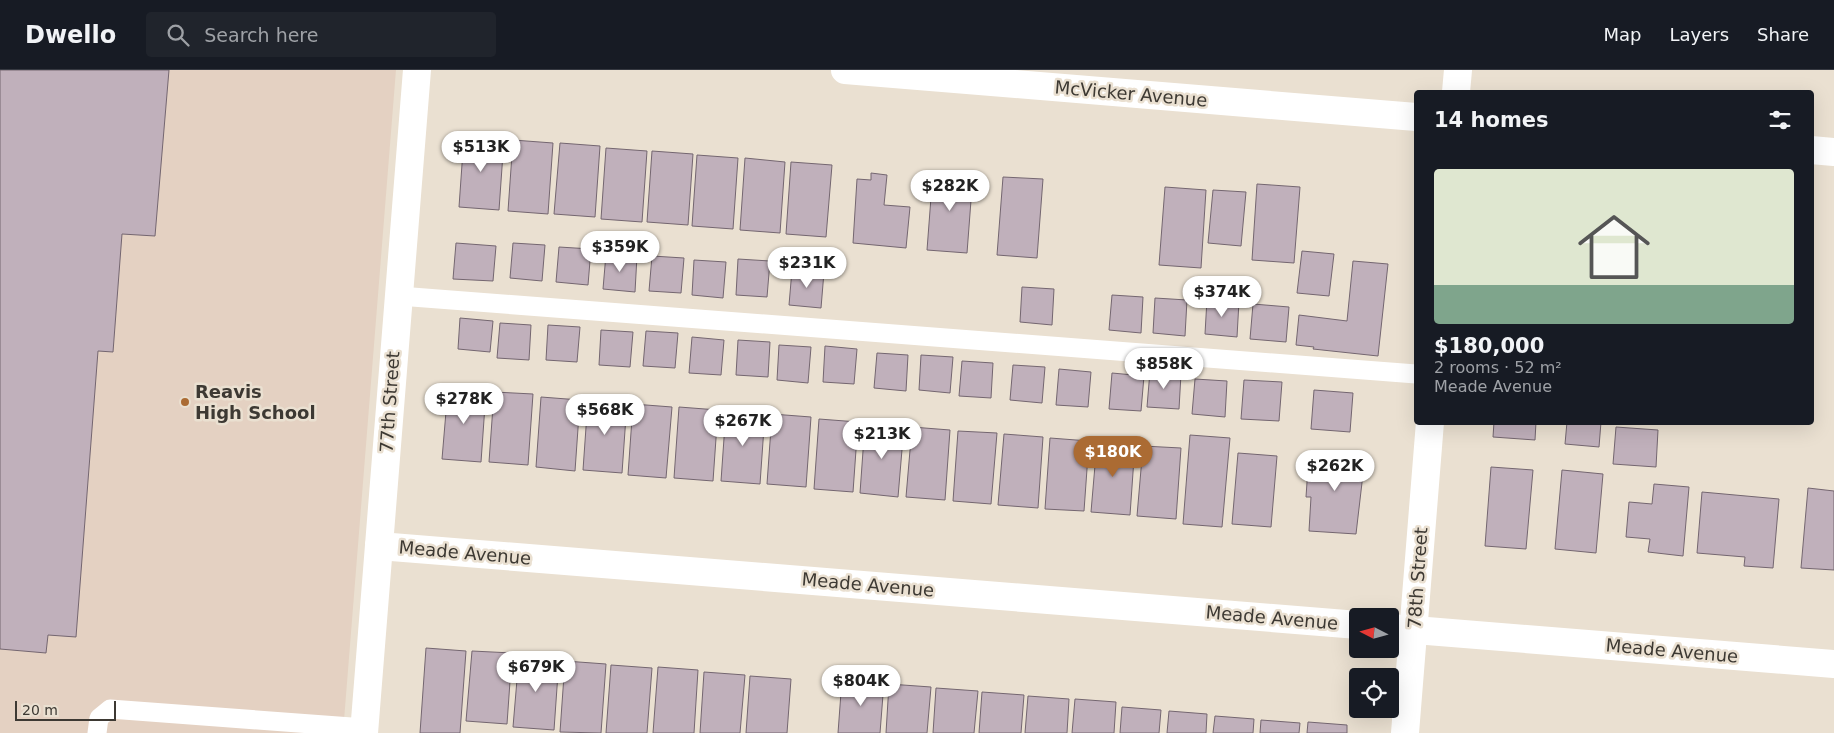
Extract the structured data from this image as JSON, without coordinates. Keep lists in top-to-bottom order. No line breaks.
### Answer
{"streets":{"street":["McVicker Avenue","77th Street","Meade Avenue","78th Street"]},"crossings":[["77th Street","Meade Avenue"],["Meade Avenue","78th Street"]],"places":["Reavis High School"],"scale_bar":"20 m","north":"left","page":{"header":"Dwello","search":"Search here","nav":["Map","Layers","Share"],"heading":"14 homes","price":["$513K","$282K","$359K","$231K","$374K","$858K","$278K","$568K","$267K","$213K","$180K","$262K","$679K","$804K"],"list":[{"name":"$180,000","note":"2 rooms · 52 m² · Meade Avenue"}],"scale":"20 m"}}
